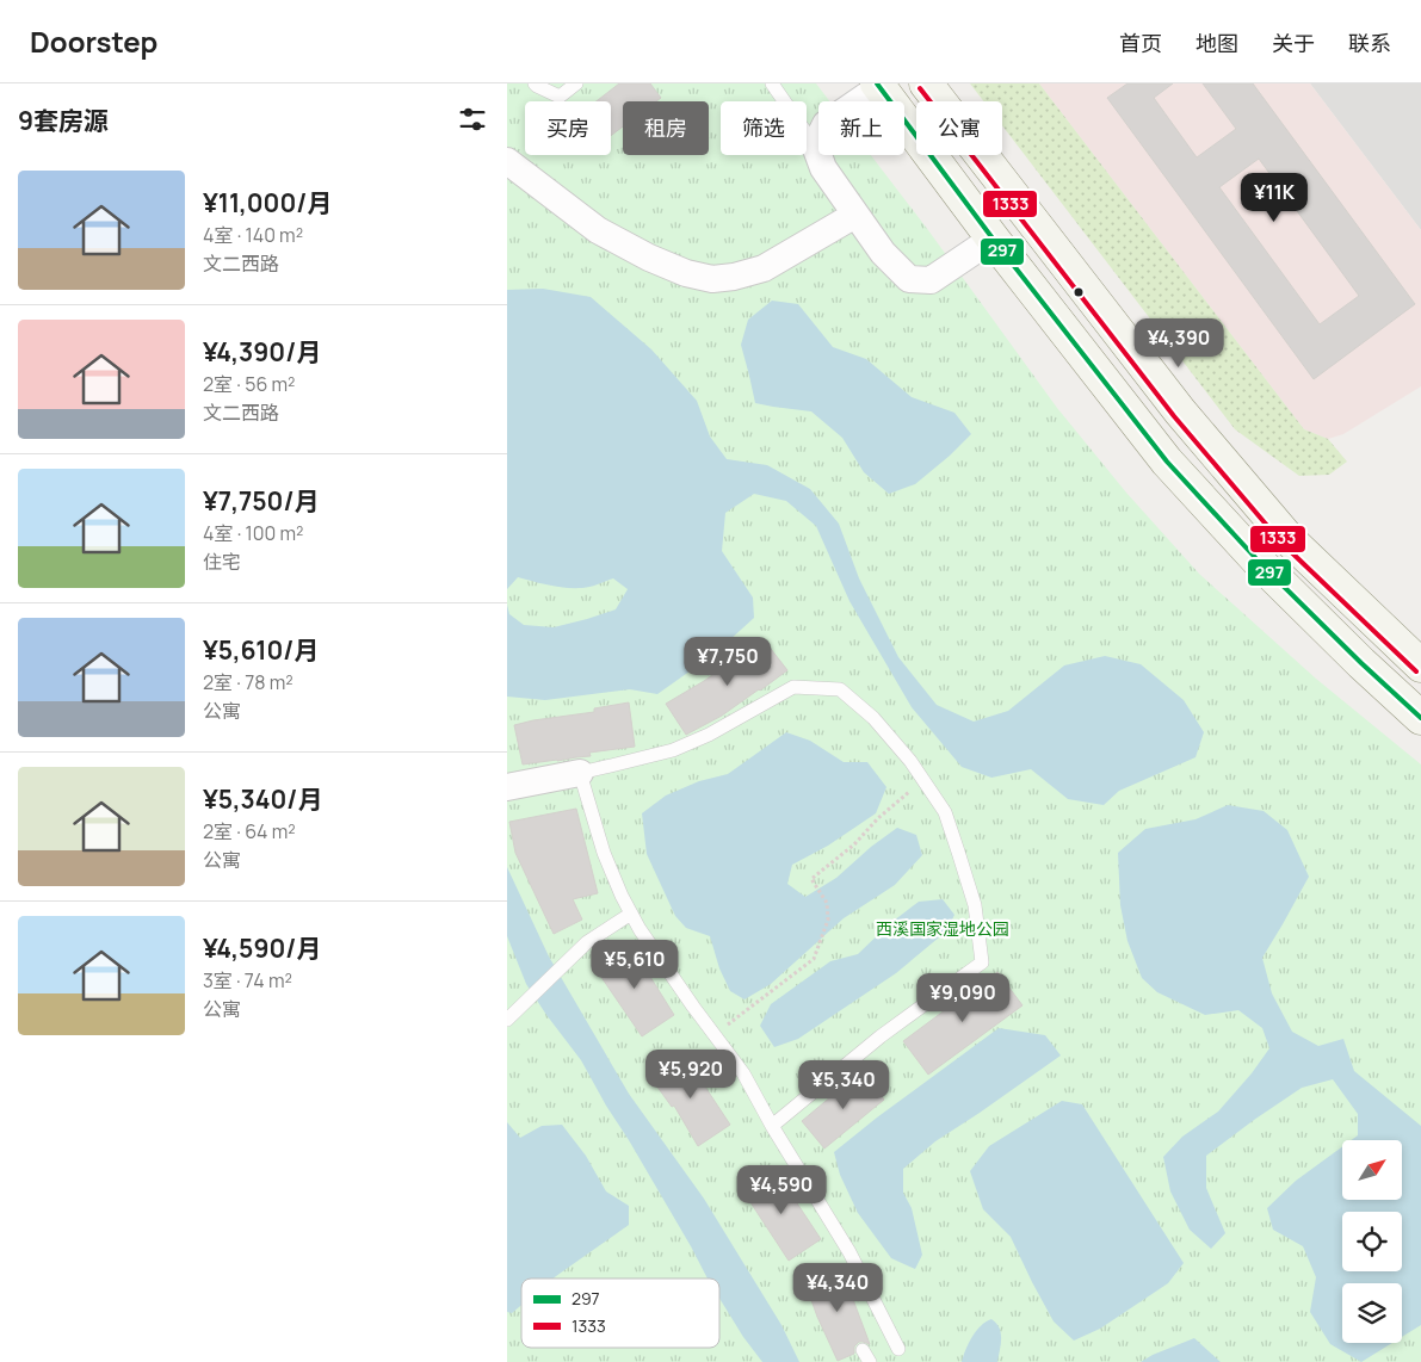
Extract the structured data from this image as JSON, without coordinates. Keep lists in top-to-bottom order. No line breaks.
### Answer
{"parks":["西溪国家湿地公园"],"lines":["transit line 297","transit line 1333"],"legend":["297","1333"],"north":"top right","page":{"header":"Doorstep","nav":["首页","地图","关于","联系"],"heading":"9套房源","chip":["买房","租房","筛选","新上","公寓"],"list":[{"name":"¥11,000/月","note":"4室 · 140 m² · 文二西路"},{"name":"¥4,390/月","note":"2室 · 56 m² · 文二西路"},{"name":"¥7,750/月","note":"4室 · 100 m² · 住宅"},{"name":"¥5,610/月","note":"2室 · 78 m² · 公寓"},{"name":"¥5,340/月","note":"2室 · 64 m² · 公寓"},{"name":"¥4,590/月","note":"3室 · 74 m² · 公寓"}],"price":["¥11K","¥4,390","¥7,750","¥5,610","¥9,090","¥5,920","¥5,340","¥4,590","¥4,340"]}}
